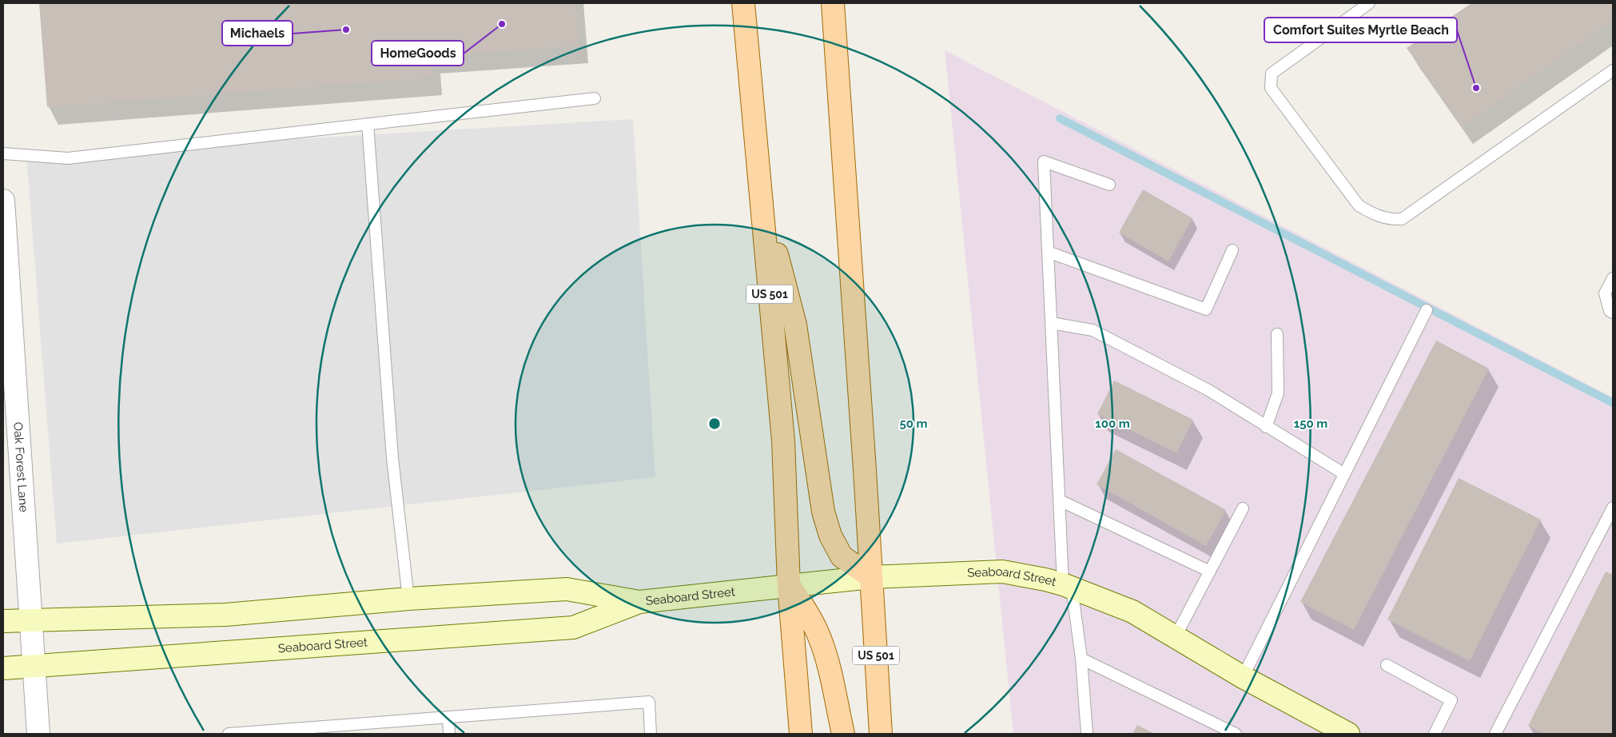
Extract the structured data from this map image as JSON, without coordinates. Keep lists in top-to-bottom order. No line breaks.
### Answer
{"streets":{"main road":["US 501"],"street":["Oak Forest Lane","Seaboard Street"]},"crossings":[["US 501","Seaboard Street"],["Oak Forest Lane","Seaboard Street"]],"places":["HomeGoods","Michaels","Comfort Suites Myrtle Beach"],"rings":["50 m","100 m","150 m"]}
